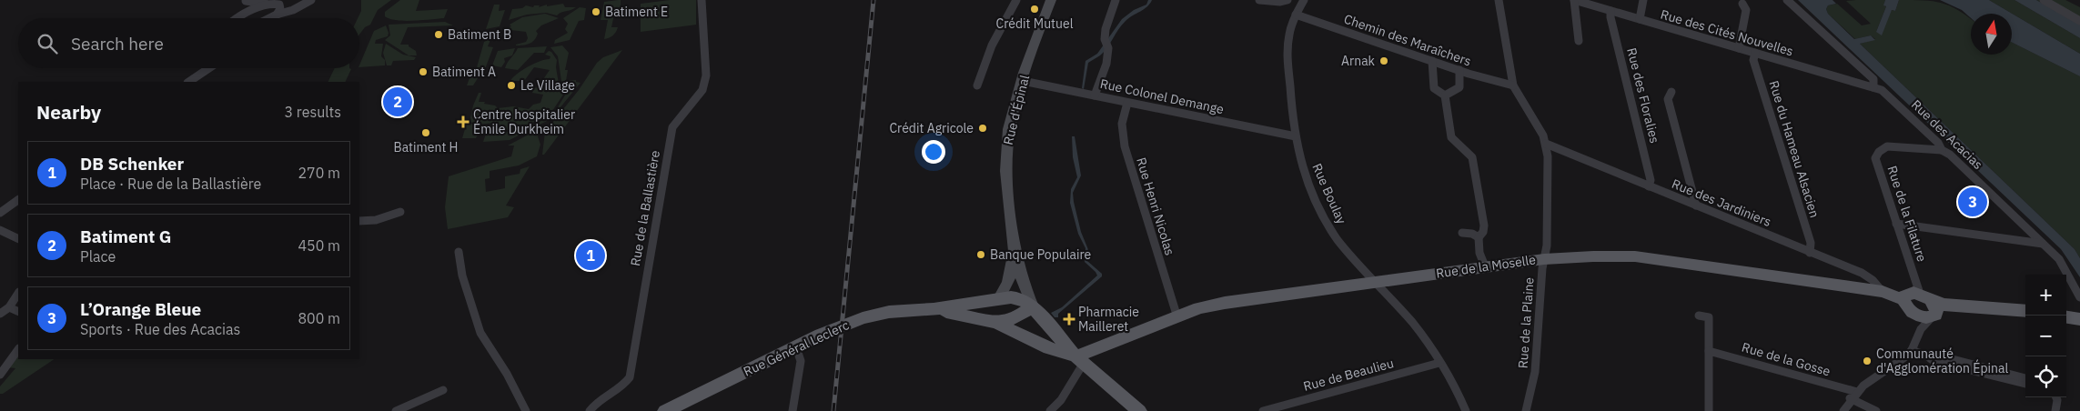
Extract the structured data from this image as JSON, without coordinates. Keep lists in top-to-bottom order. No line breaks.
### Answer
{"streets":{"main road":["Rue d'Épinal","Rue de la Moselle","Rue Général Leclerc"],"street":["Rue des Cités Nouvelles","Chemin des Maraîchers","Rue des Floralies","Rue Colonel Demange","Rue des Acacias","Rue du Hameau Alsacien","Rue Boulay","Rue des Jardiniers","Rue Henri Nicolas","Rue de la Ballastière","Rue de la Filature","Rue de la Plaine","Rue de la Gosse","Rue de Beaulieu"]},"crossings":[["Rue des Cités Nouvelles","Rue des Floralies"],["Rue des Cités Nouvelles","Rue des Acacias"],["Rue des Cités Nouvelles","Rue du Hameau Alsacien"],["Chemin des Maraîchers","Rue Boulay"],["Chemin des Maraîchers","Rue de la Plaine"],["Rue des Floralies","Rue des Jardiniers"],["Rue Colonel Demange","Rue d'Épinal"],["Rue Colonel Demange","Rue Boulay"],["Rue Colonel Demange","Rue Henri Nicolas"],["Rue d'Épinal","Rue de la Moselle"],["Rue d'Épinal","Rue Général Leclerc"],["Rue des Acacias","Rue de la Filature"],["Rue du Hameau Alsacien","Rue des Jardiniers"],["Rue Boulay","Rue de la Moselle"],["Rue Boulay","Rue de Beaulieu"],["Rue des Jardiniers","Rue de la Moselle"],["Rue des Jardiniers","Rue de la Plaine"],["Rue Henri Nicolas","Rue de la Moselle"],["Rue de la Filature","Rue de la Moselle"],["Rue de la Moselle","Rue de la Plaine"],["Rue de la Moselle","Rue Général Leclerc"]],"places":{"other":["Crédit Mutuel","Batiment E","Batiment B","Arnak","Batiment A","Le Village","Crédit Agricole","Batiment H","Banque Populaire","Communauté d'Agglomération Épinal"],"health":["Centre hospitalier Émile Durkheim","Pharmacie Mailleret"]},"north":"top","page":{"search":"Search here","heading":["Nearby","3 results"],"pins":["2","3","1"],"list":[{"mark":"1","name":"DB Schenker","note":"Place · Rue de la Ballastière","value":"270 m"},{"mark":"2","name":"Batiment G","note":"Place","value":"450 m"},{"mark":"3","name":"L’Orange Bleue","note":"Sports · Rue des Acacias","value":"800 m"}],"map_buttons":["+","−"]}}
